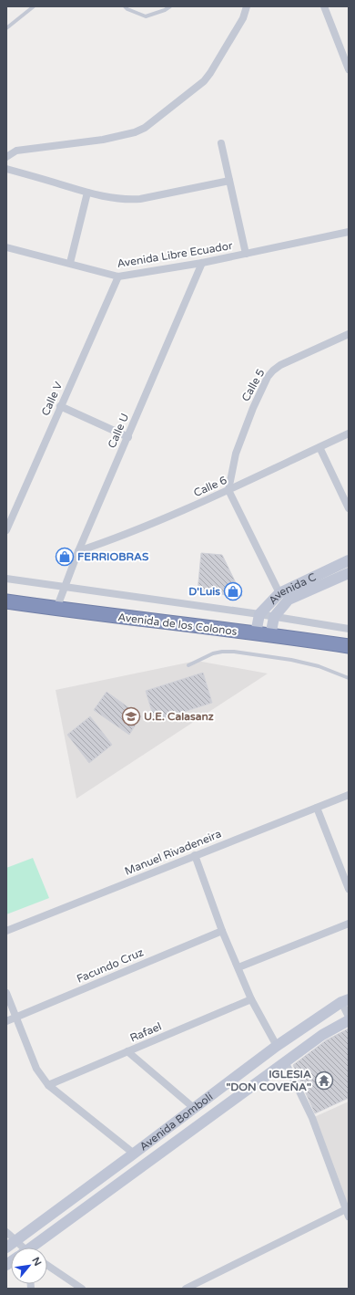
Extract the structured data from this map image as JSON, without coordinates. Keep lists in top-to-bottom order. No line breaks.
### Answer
{"streets":{"highway":["Avenida de los Colonos"],"street":["Avenida Libre Ecuador","Calle 5","Calle V","Calle U","Calle 6","Avenida C","Manuel Rivadeneira","Facundo Cruz","Rafael","Avenida Bombolí"]},"crossings":[["Avenida Libre Ecuador","Calle V"],["Avenida Libre Ecuador","Calle U"],["Calle 5","Calle 6"],["Calle U","Calle 6"],["Calle U","Avenida de los Colonos"],["Avenida C","Avenida de los Colonos"]],"places":{"shop":["FERRIOBRAS","D'Luis"],"school or university":["U.E. Calasanz"],"temple":["IGLESIA \"DON COVEÑA\""]},"north":"top right"}
